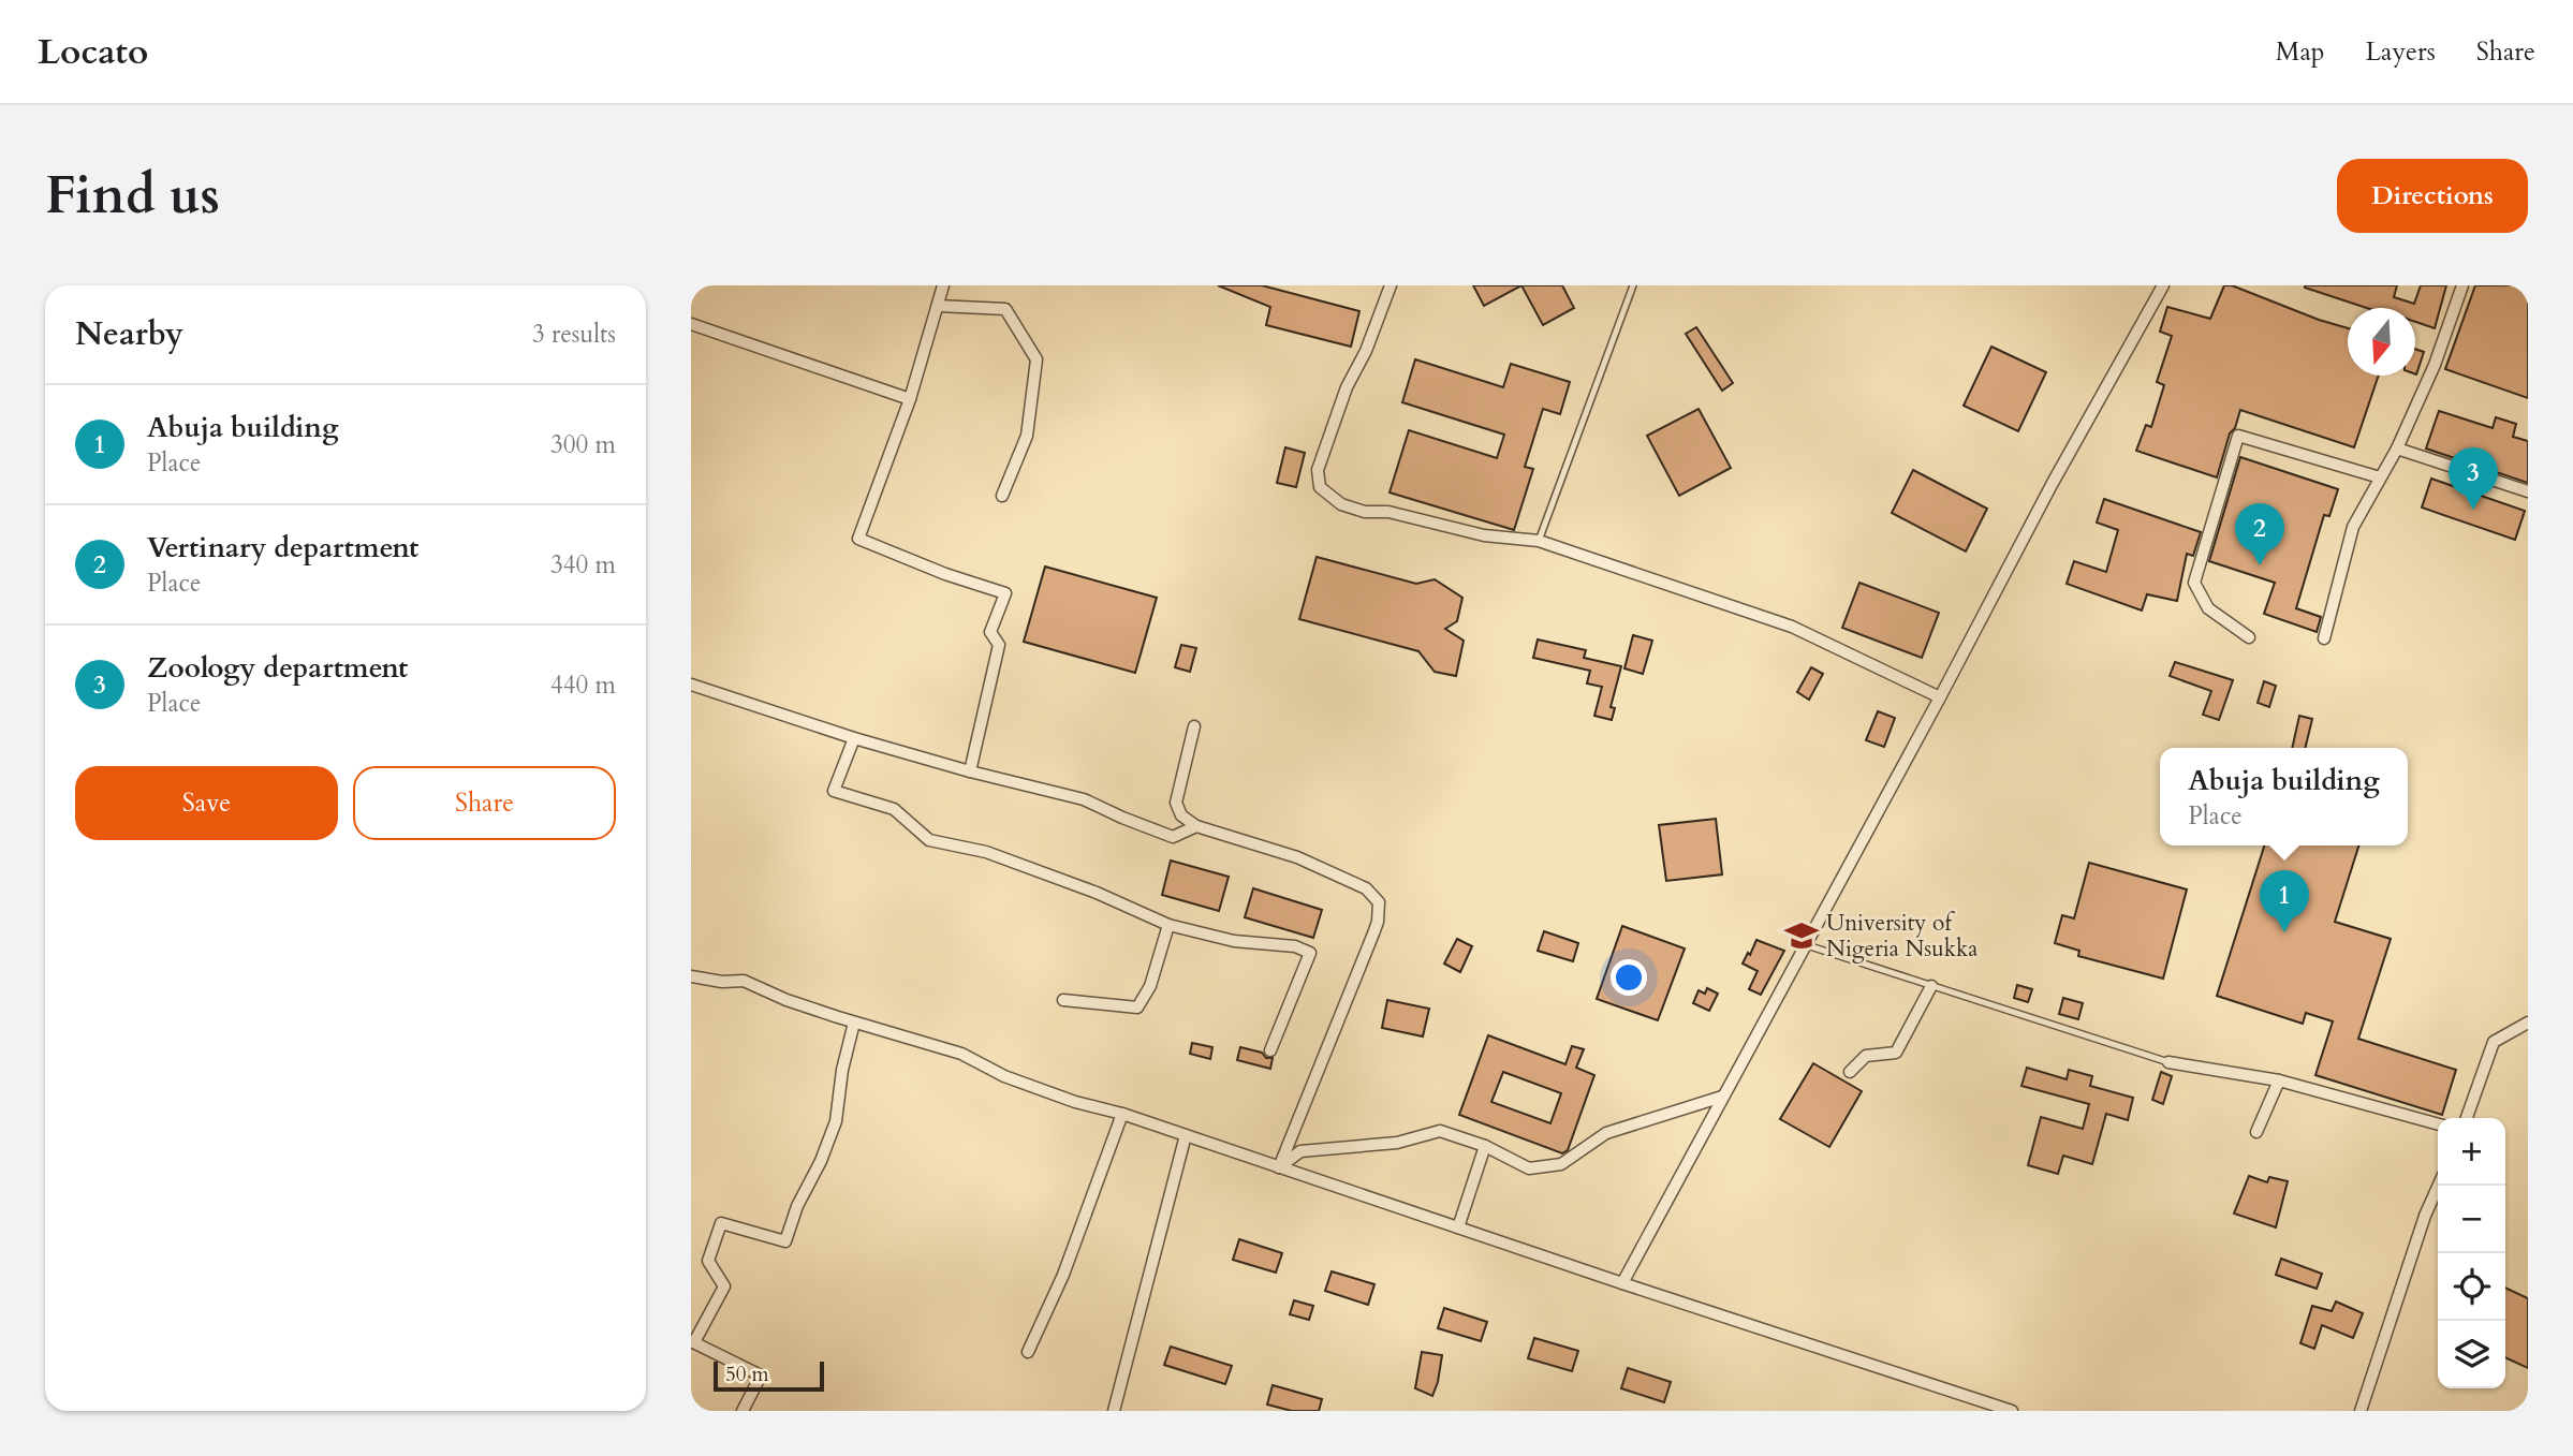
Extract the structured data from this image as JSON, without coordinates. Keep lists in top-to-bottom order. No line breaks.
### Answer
{"places":{"school or university":["University of Nigeria Nsukka"]},"scale_bar":"50 m","north":"bottom","page":{"header":"Locato","nav":["Map","Layers","Share"],"buttons":["Directions",["Save","Share"]],"title":"Find us","heading":["Nearby","3 results"],"list":[{"mark":"1","name":"Abuja building","note":"Place","value":"300 m"},{"mark":"2","name":"Vertinary department","note":"Place","value":"340 m"},{"mark":"3","name":"Zoology department","note":"Place","value":"440 m"}],"pins":["3","2","1"],"popup":["Abuja building","Place"],"map_buttons":["+","−"],"scale":"50 m"}}
